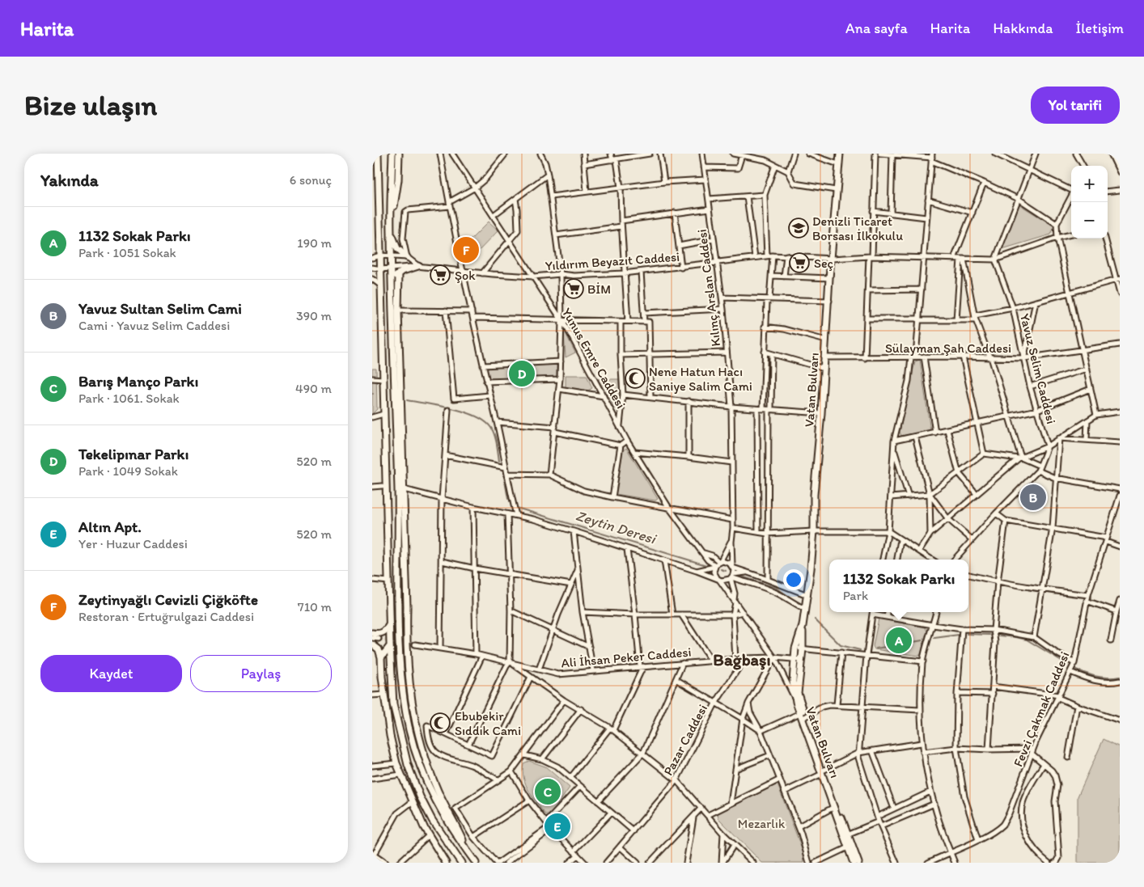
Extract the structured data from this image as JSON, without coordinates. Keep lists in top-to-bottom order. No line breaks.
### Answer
{"streets":{"main road":["Vatan Bulvarı"],"street":["Yıldırım Beyazıt Caddesi","Kılınç Arslan Caddesi","Sülayman Şah Caddesi","Yunus Emre Caddesi","Yavuz Selim Caddesi","Ali İhsan Peker Caddesi","Fevzi Çakmak Caddesi","Pazar Caddesi"]},"crossings":[["Yıldırım Beyazıt Caddesi","Kılınç Arslan Caddesi"],["Yıldırım Beyazıt Caddesi","Yunus Emre Caddesi"],["Yıldırım Beyazıt Caddesi","Yavuz Selim Caddesi"],["Yıldırım Beyazıt Caddesi","Vatan Bulvarı"],["Kılınç Arslan Caddesi","Yunus Emre Caddesi"],["Sülayman Şah Caddesi","Yavuz Selim Caddesi"],["Sülayman Şah Caddesi","Vatan Bulvarı"],["Vatan Bulvarı","Ali İhsan Peker Caddesi"],["Ali İhsan Peker Caddesi","Pazar Caddesi"]],"districts":["Bağbaşı"],"water":["Zeytin Deresi"],"parks":["Mezarlık"],"places":{"school or university":["Denizli Ticaret Borsası İlkokulu"],"supermarket":["Seç","Şok","BİM"],"mosque":["Nene Hatun Hacı Saniye Salim Cami","Ebubekir Sıddık Cami"]},"page":{"header":"Harita","nav":["Ana sayfa","Harita","Hakkında","İletişim"],"buttons":["Yol tarifi",["Kaydet","Paylaş"]],"title":"Bize ulaşın","heading":["Yakında","6 sonuç"],"map_buttons":["+","−"],"list":[{"mark":"A","name":"1132 Sokak Parkı","note":"Park · 1051 Sokak","value":"190 m"},{"mark":"B","name":"Yavuz Sultan Selim Cami","note":"Cami · Yavuz Selim Caddesi","value":"390 m"},{"mark":"C","name":"Barış Manço Parkı","note":"Park · 1061. Sokak","value":"490 m"},{"mark":"D","name":"Tekelipınar Parkı","note":"Park · 1049 Sokak","value":"520 m"},{"mark":"E","name":"Altın Apt.","note":"Yer · Huzur Caddesi","value":"520 m"},{"mark":"F","name":"Zeytinyağlı Cevizli Çiğköfte","note":"Restoran · Ertuğrulgazi Caddesi","value":"710 m"}],"pins":["F","D","B","A","C","E"],"popup":["1132 Sokak Parkı","Park"]}}
